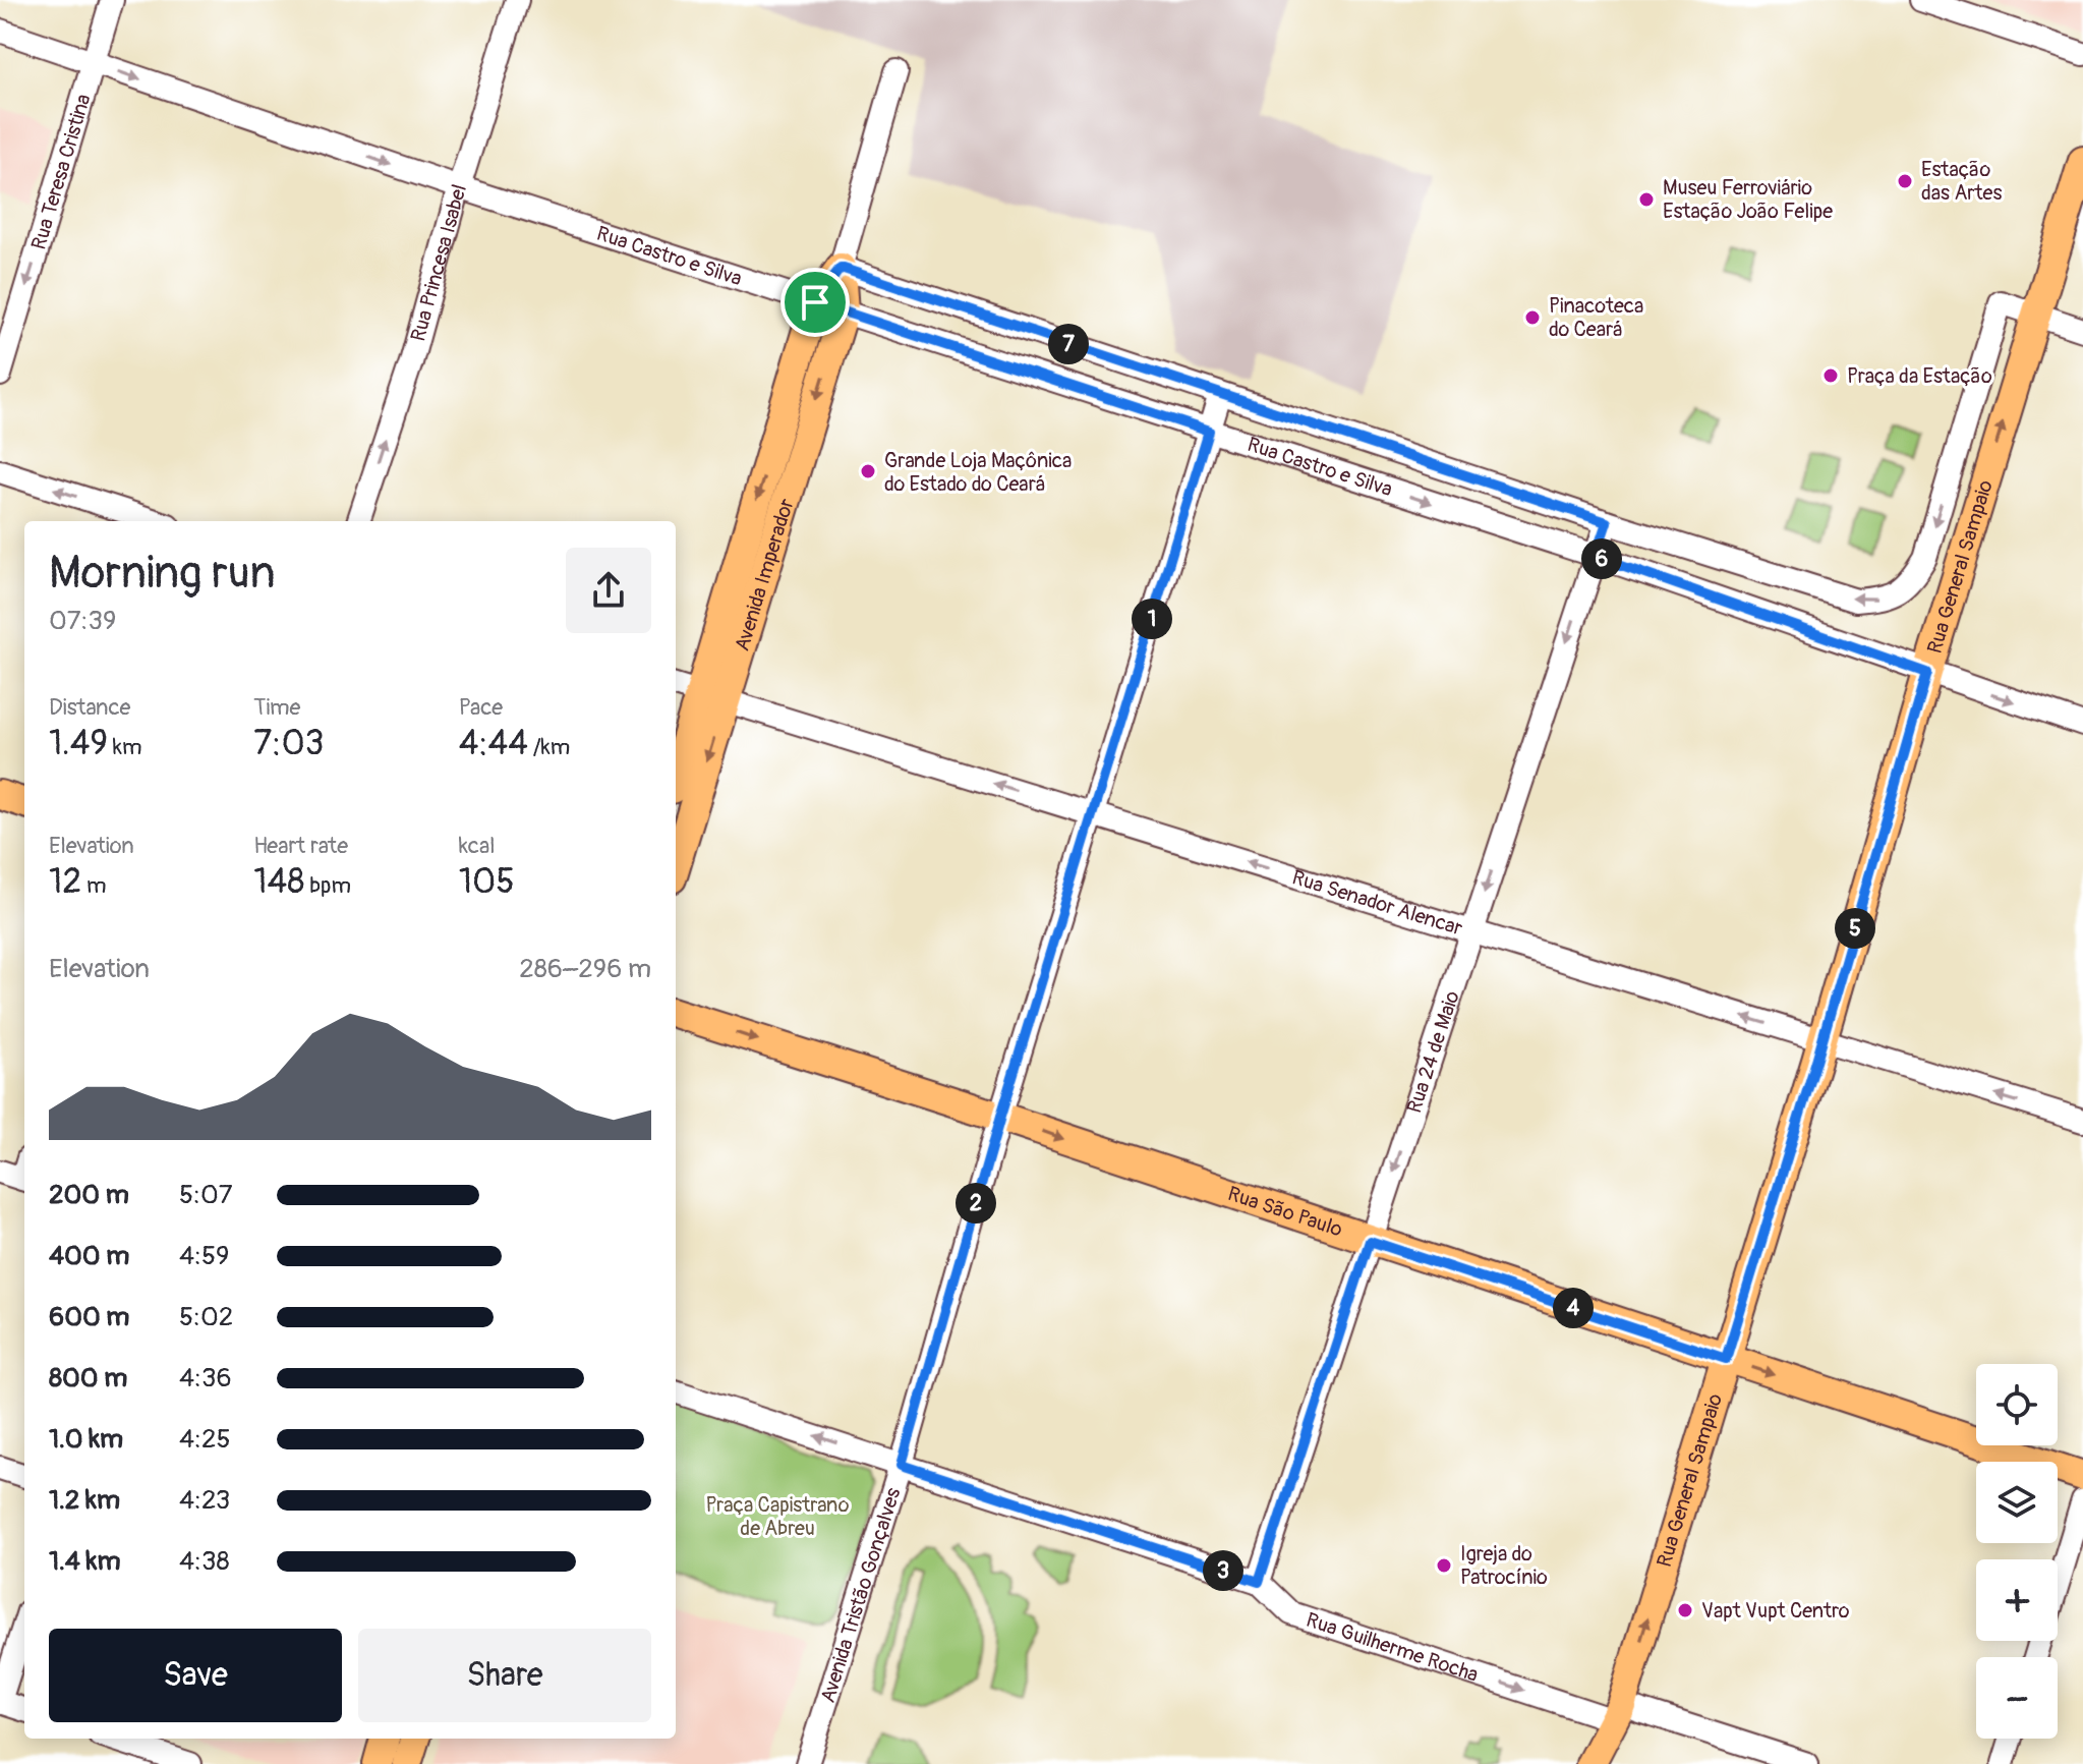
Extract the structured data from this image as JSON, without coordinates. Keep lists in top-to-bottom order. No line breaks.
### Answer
{"streets":{"main road":["Rua General Sampaio","Avenida Imperador","Rua São Paulo"],"street":["Rua Teresa Cristina","Rua Castro e Silva","Rua Princesa Isabel","Rua Senador Alencar","Rua 24 de Maio","Avenida Tristão Gonçalves","Rua Guilherme Rocha"]},"crossings":[["Rua Teresa Cristina","Rua Castro e Silva"],["Rua Castro e Silva","Rua Princesa Isabel"],["Rua Castro e Silva","Rua General Sampaio"],["Rua Castro e Silva","Avenida Imperador"],["Rua Castro e Silva","Rua 24 de Maio"],["Rua Castro e Silva","Avenida Tristão Gonçalves"],["Rua General Sampaio","Rua Senador Alencar"],["Rua General Sampaio","Rua São Paulo"],["Rua General Sampaio","Rua Guilherme Rocha"],["Avenida Imperador","Rua Senador Alencar"],["Rua Senador Alencar","Rua 24 de Maio"],["Rua Senador Alencar","Avenida Tristão Gonçalves"],["Rua 24 de Maio","Rua São Paulo"],["Rua 24 de Maio","Rua Guilherme Rocha"],["Rua São Paulo","Avenida Tristão Gonçalves"],["Avenida Tristão Gonçalves","Rua Guilherme Rocha"]],"one_way":["Rua Teresa Cristina","Rua Princesa Isabel","Avenida Imperador","Rua Senador Alencar","Rua 24 de Maio","Rua São Paulo"],"parks":["Praça Capistrano de Abreu"],"places":["Estação das Artes","Museu Ferroviário Estação João Felipe","Pinacoteca do Ceará","Praça da Estação","Grande Loja Maçônica do Estado do Ceará","Igreja do Patrocínio","Vapt Vupt Centro"],"page":{"pins":["7","6","1","5","2","4","3"],"heading":["Morning run","07:39"],"stats":[["Distance","1.49 km"],["Time","7:03"],["Pace","4:44 /km"],["Elevation","12 m"],["Heart rate","148 bpm"],["kcal","105"]],"chart":["Elevation","286–296 m"],"list":[{"name":"200 m","note":"5:07"},{"name":"400 m","note":"4:59"},{"name":"600 m","note":"5:02"},{"name":"800 m","note":"4:36"},{"name":"1.0 km","note":"4:25"},{"name":"1.2 km","note":"4:23"},{"name":"1.4 km","note":"4:38"}],"map_buttons":["+","−"],"buttons":["Save","Share"]}}
